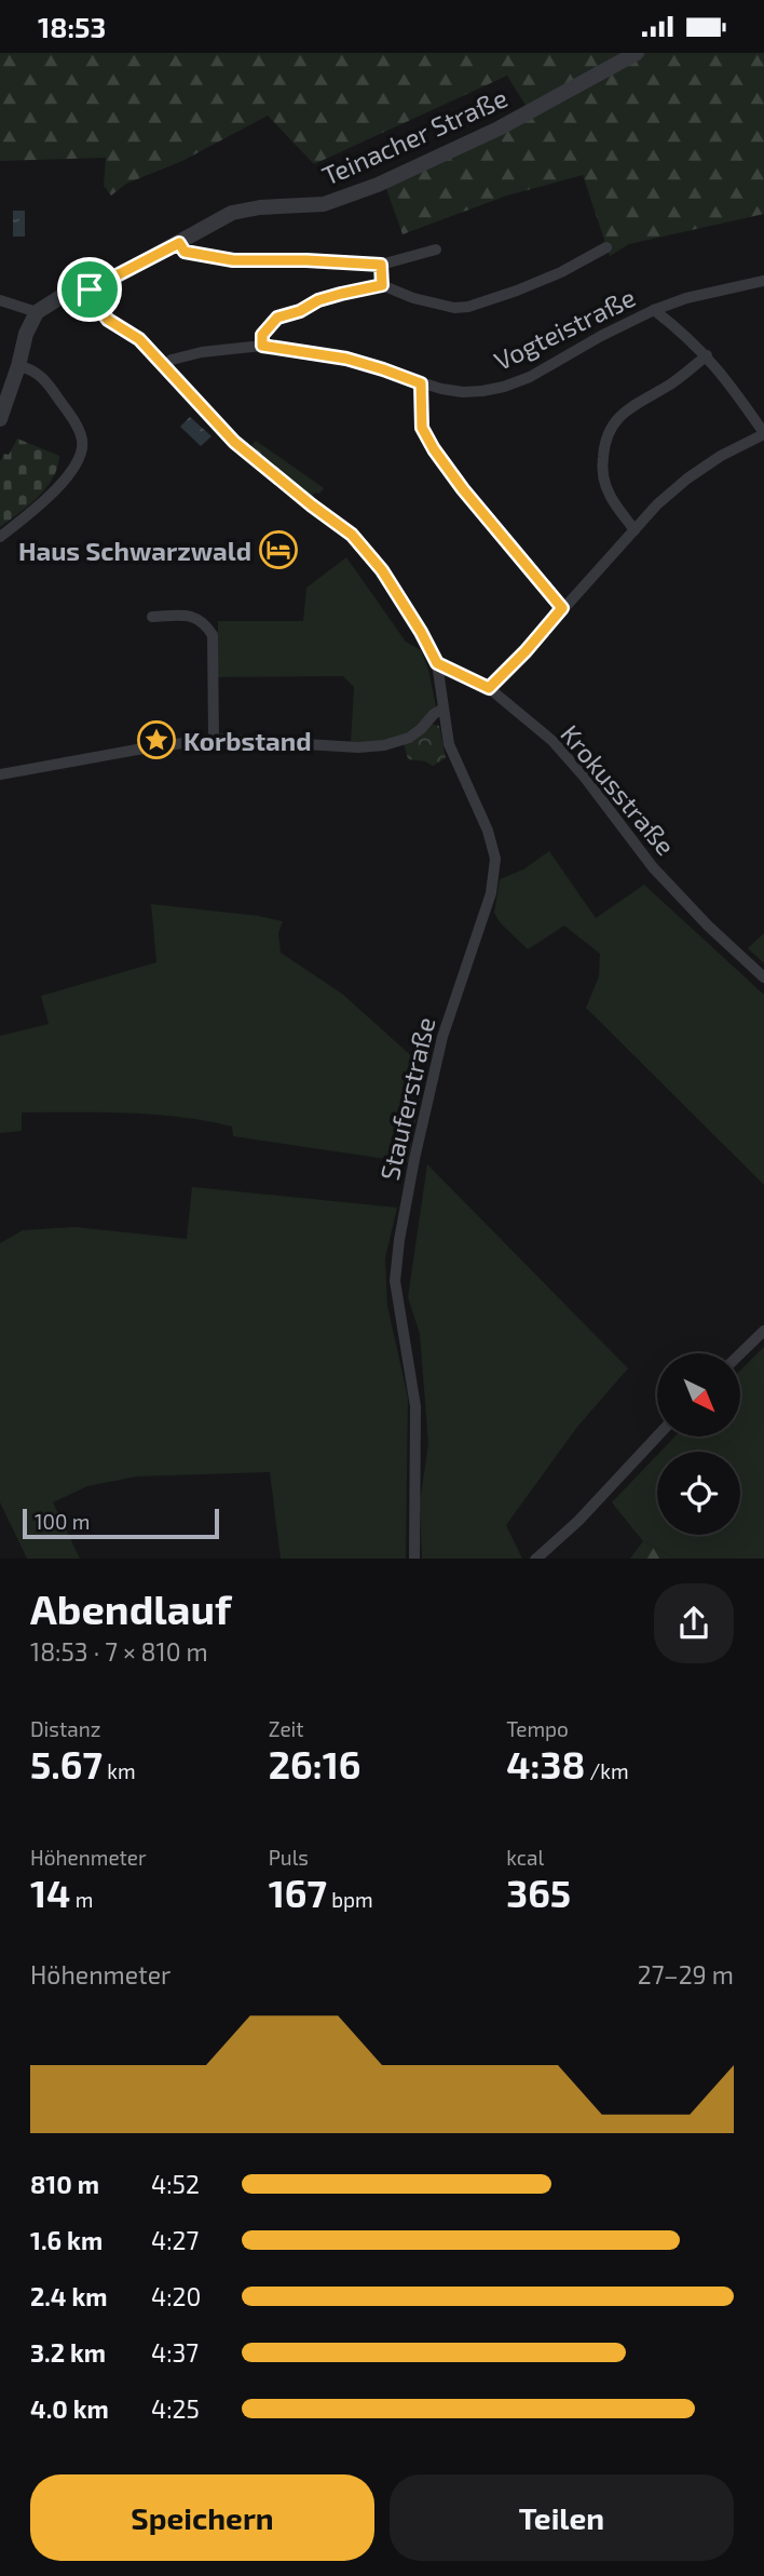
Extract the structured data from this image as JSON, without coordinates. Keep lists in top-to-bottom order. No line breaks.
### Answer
{"streets":{"street":["Teinacher Straße","Vogteistraße","Krokusstraße","Stauferstraße"]},"crossings":[["Krokusstraße","Stauferstraße"]],"places":{"hotel":["Haus Schwarzwald"],"place":["Korbstand"]},"scale_bar":"100 m","north":"bottom right","page":{"status":"18:53","scale":"100 m","heading":["Abendlauf","18:53 · 7 × 810 m"],"stats":[["Distanz","5.67 km"],["Zeit","26:16"],["Tempo","4:38 /km"],["Höhenmeter","14 m"],["Puls","167 bpm"],["kcal","365"]],"chart":["Höhenmeter","27–29 m"],"list":[{"name":"810 m","note":"4:52"},{"name":"1.6 km","note":"4:27"},{"name":"2.4 km","note":"4:20"},{"name":"3.2 km","note":"4:37"},{"name":"4.0 km","note":"4:25"}],"buttons":["Speichern","Teilen"]}}
